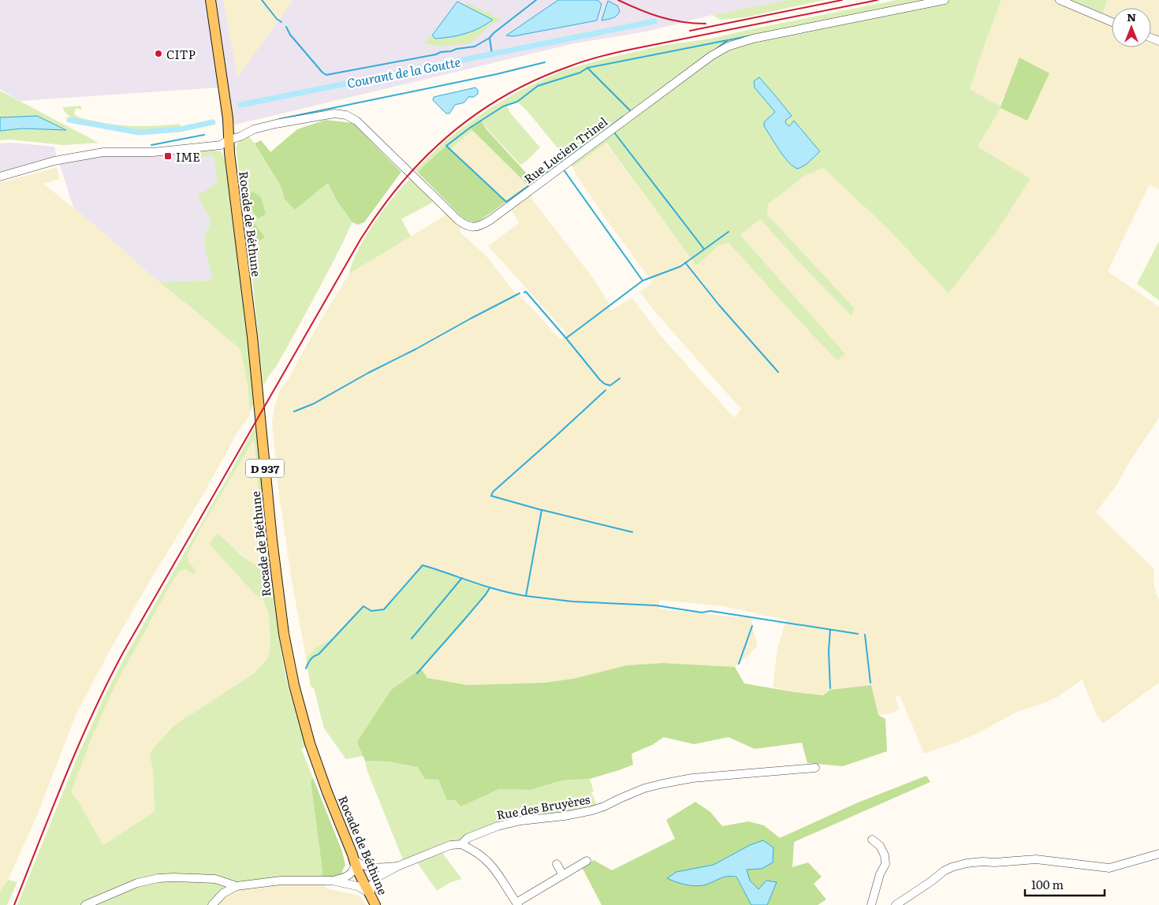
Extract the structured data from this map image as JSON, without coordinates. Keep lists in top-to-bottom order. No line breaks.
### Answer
{"streets":{"main road":["Rocade de Béthune","D 937"],"street":["Rue Lucien Trinel","Rue des Bruyères"]},"crossings":[["Rue Lucien Trinel","Rocade de Béthune"],["Rocade de Béthune","Rue des Bruyères"]],"water":["Courant de la Goutte"],"places":{"other":["CITP"],"transit":["IME"]},"scale_bar":"100 m","north":"top"}
